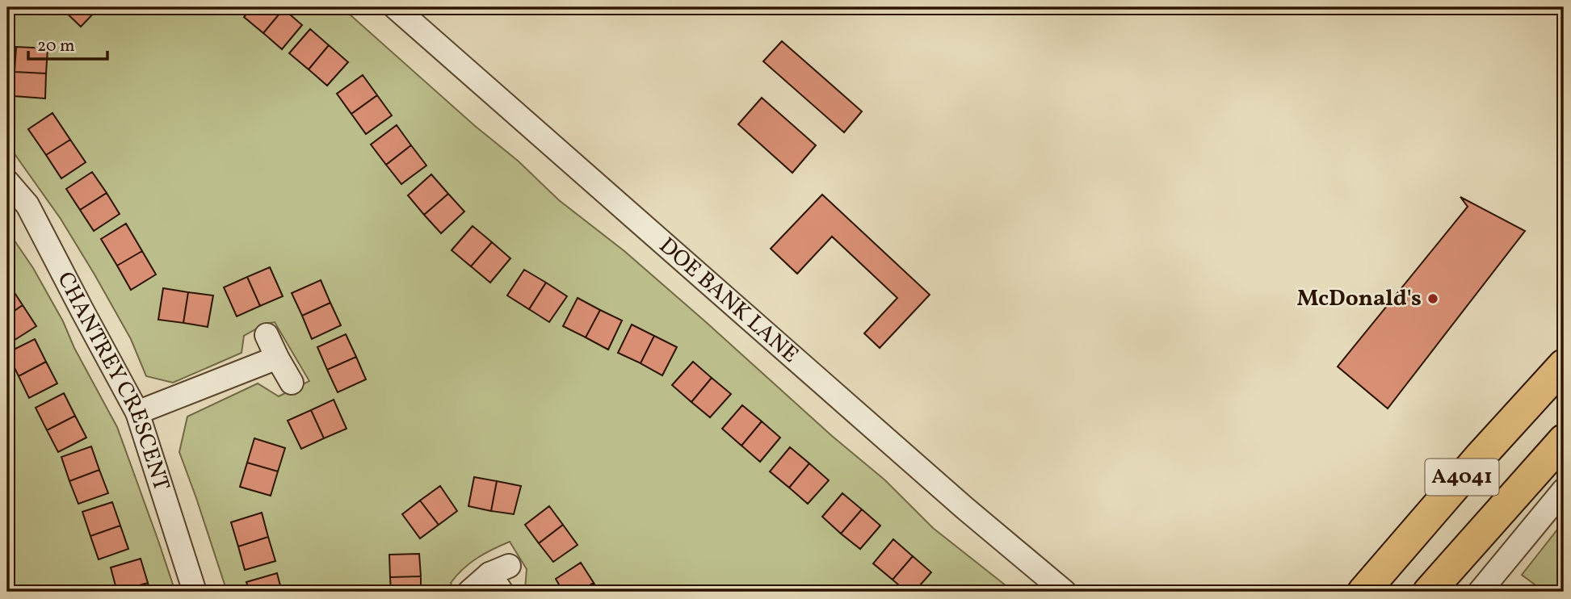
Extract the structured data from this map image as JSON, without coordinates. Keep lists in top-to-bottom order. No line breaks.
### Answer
{"streets":{"highway":["A4041"],"street":["DOE BANK LANE","CHANTREY CRESCENT"]},"places":["McDonald's"],"scale_bar":"20 m"}
